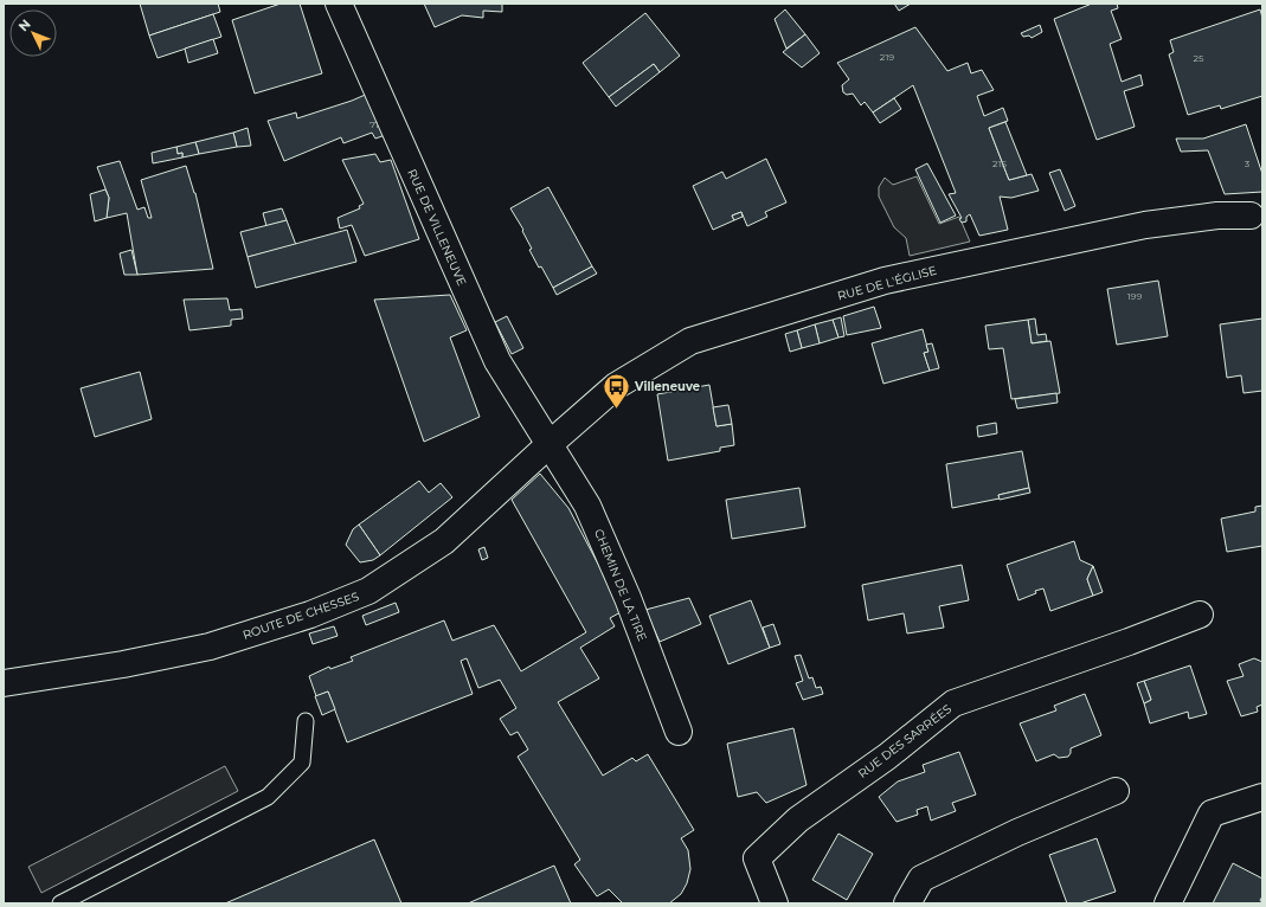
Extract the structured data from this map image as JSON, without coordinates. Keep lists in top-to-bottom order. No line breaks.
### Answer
{"streets":{"street":["RUE DE VILLENEUVE","RUE DE L'ÉGLISE","CHEMIN DE LA TIRE","ROUTE DE CHESSES","RUE DES SARRÉES"]},"crossings":[["RUE DE VILLENEUVE","RUE DE L'ÉGLISE"],["RUE DE VILLENEUVE","CHEMIN DE LA TIRE"],["RUE DE VILLENEUVE","ROUTE DE CHESSES"],["RUE DE L'ÉGLISE","CHEMIN DE LA TIRE"],["RUE DE L'ÉGLISE","ROUTE DE CHESSES"],["CHEMIN DE LA TIRE","ROUTE DE CHESSES"]],"places":{"bus stop":["Villeneuve"]},"house_numbers":["219","25","71","215","3","199"],"north":"top left"}
